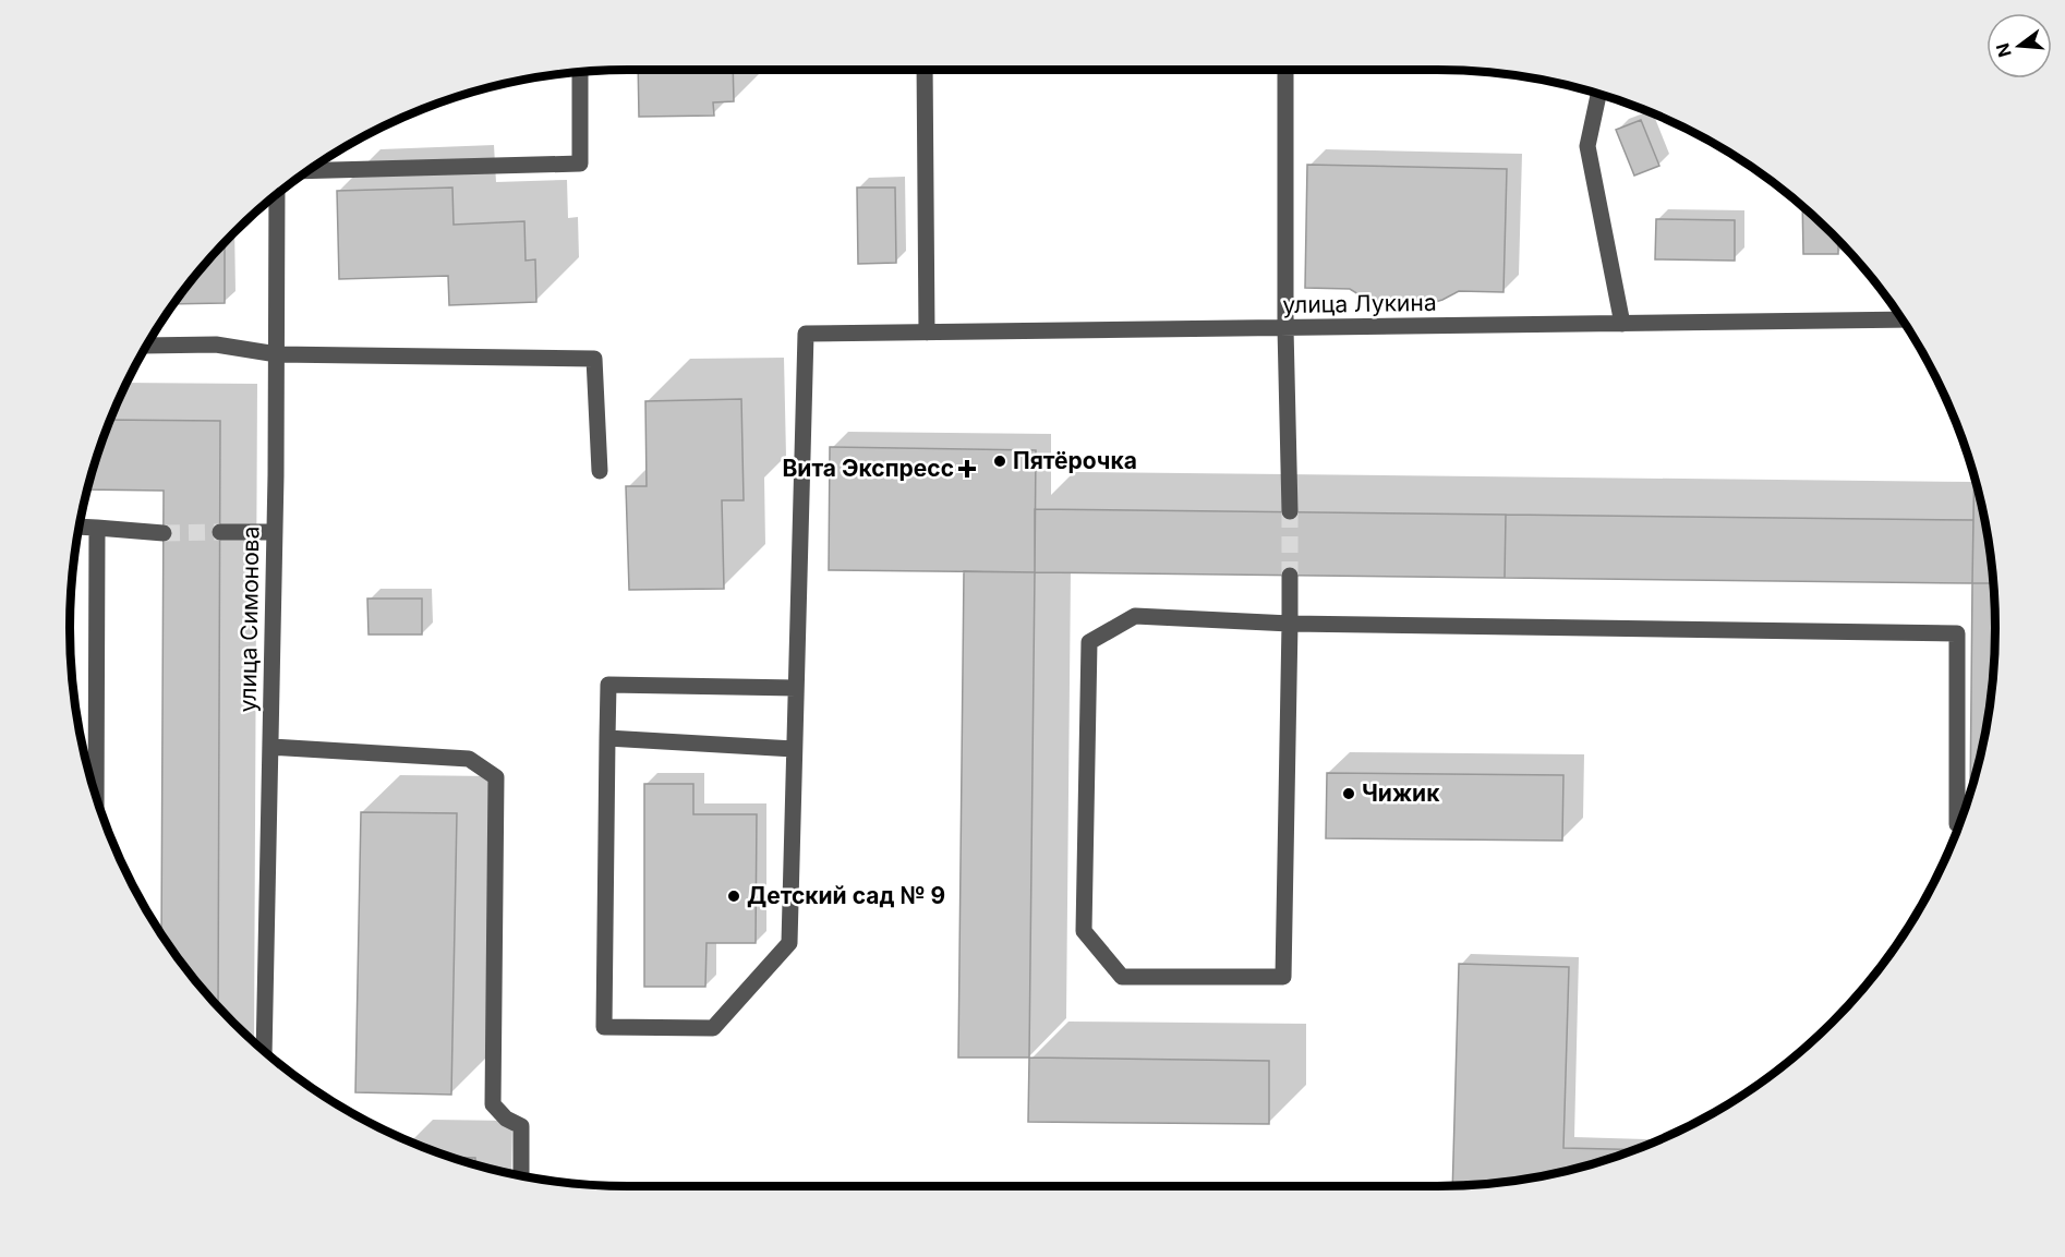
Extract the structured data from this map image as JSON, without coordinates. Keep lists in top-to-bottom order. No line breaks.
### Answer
{"streets":{"street":["улица Лукина","улица Симонова"]},"places":{"other":["Пятёрочка","Чижик","Детский сад № 9"],"health":["Вита Экспресс"]},"north":"left"}
